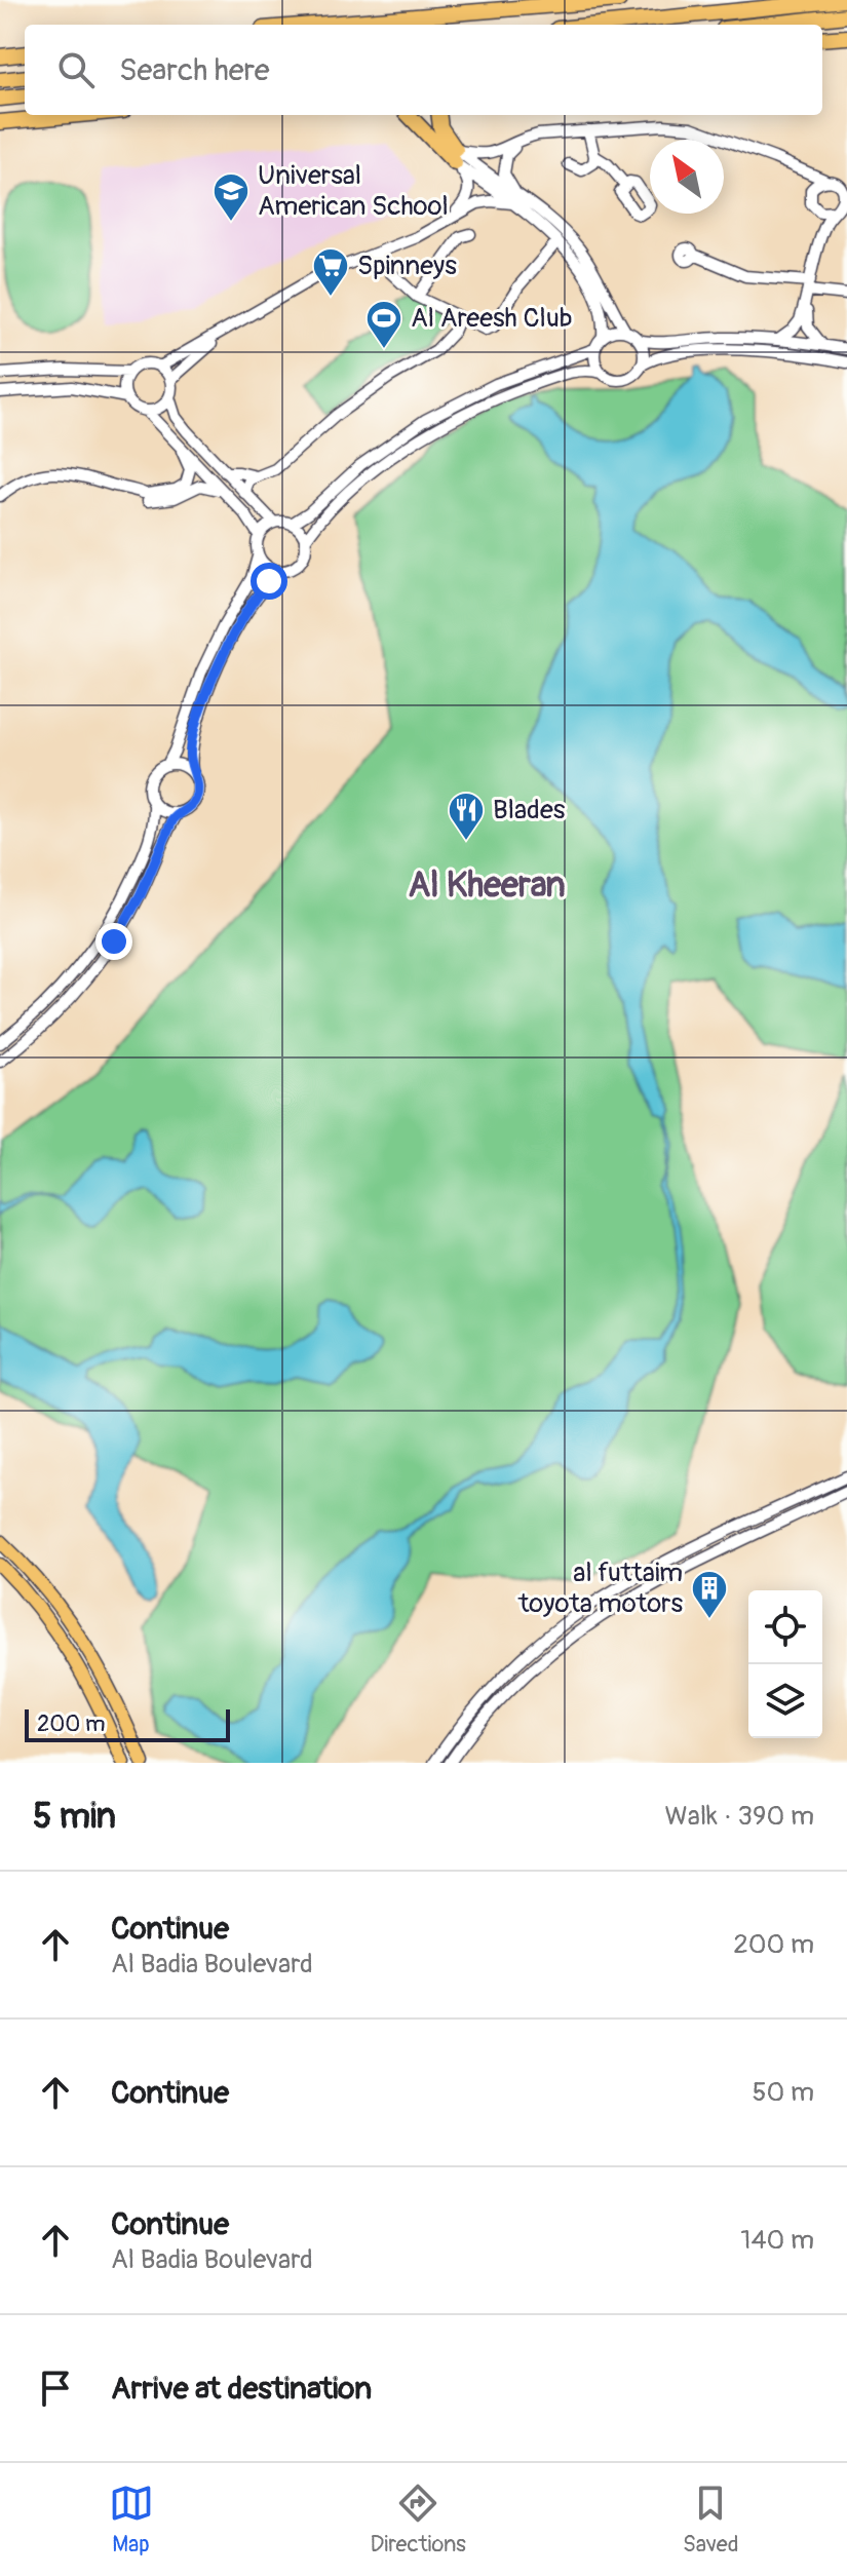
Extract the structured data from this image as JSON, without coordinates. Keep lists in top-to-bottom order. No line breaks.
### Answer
{"districts":["Al Kheeran"],"places":{"school or university":["Universal American School"],"supermarket":["Spinneys"],"sports":["Al Areesh Club"],"restaurant":["Blades"],"building":["al futtaim toyota motors"]},"scale_bar":"200 m","north":"top left","page":{"search":"Search here","scale":"200 m","heading":["5 min","Walk · 390 m"],"list":[["Continue","Al Badia Boulevard","200 m"],["Continue","50 m"],["Continue","Al Badia Boulevard","140 m"],"Arrive at destination"],"nav":["Map","Directions","Saved"]}}
